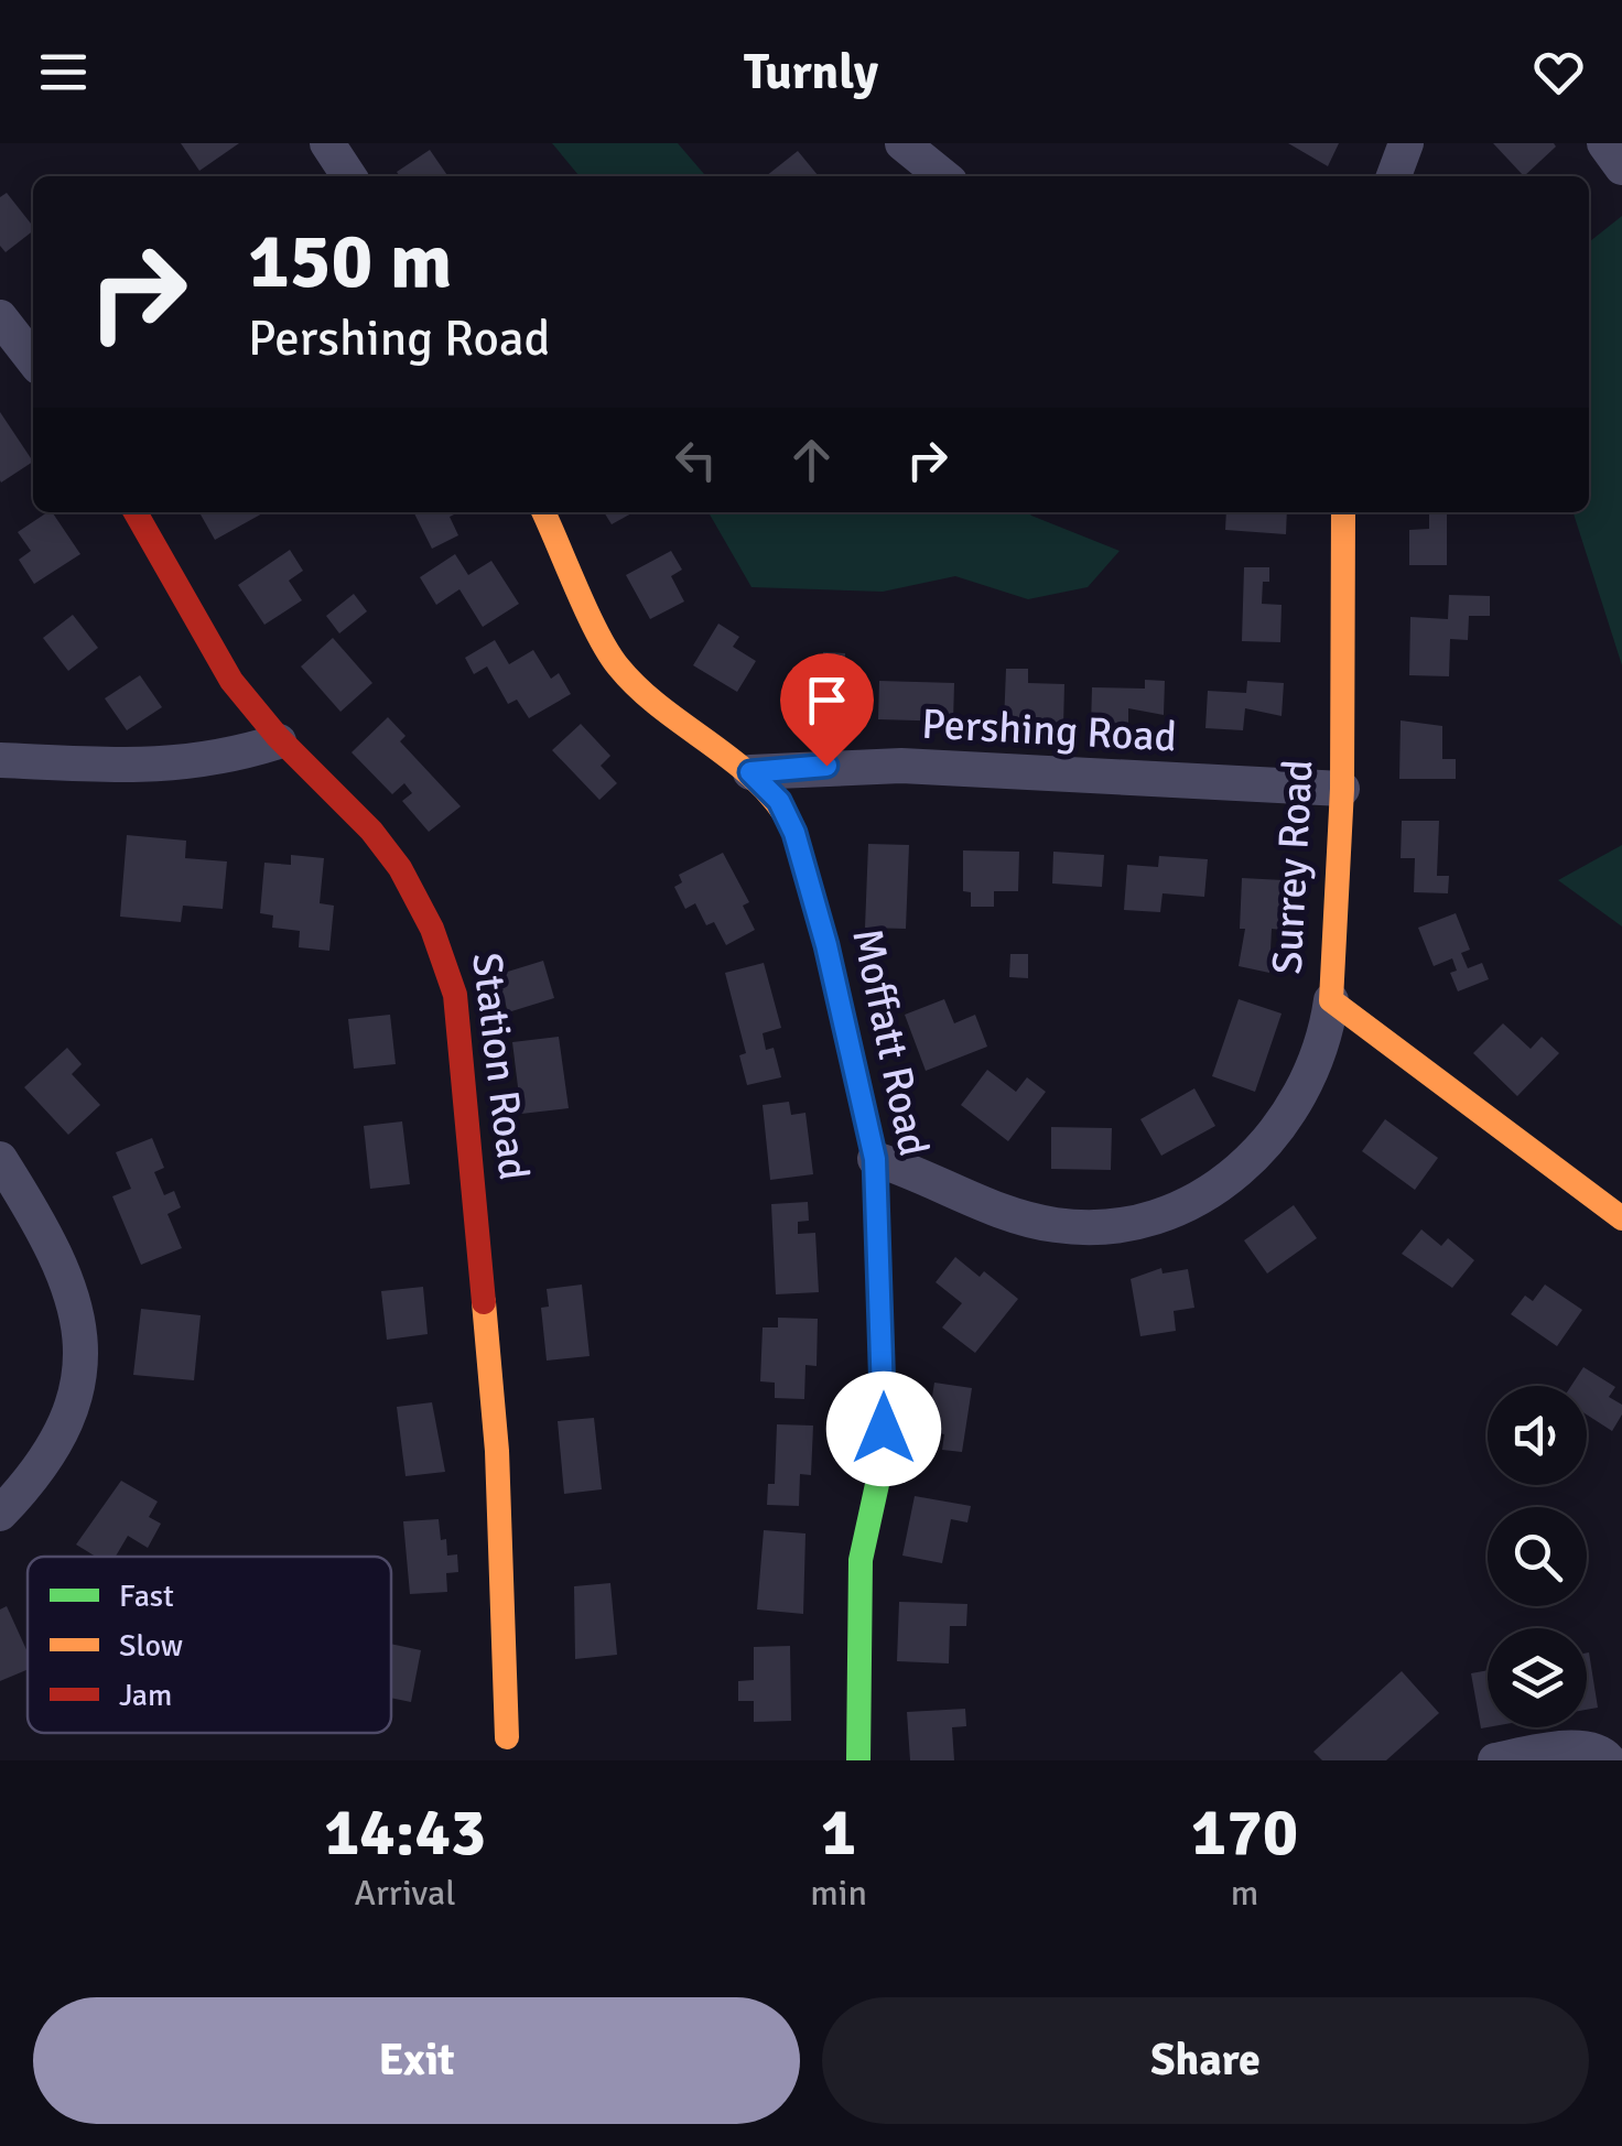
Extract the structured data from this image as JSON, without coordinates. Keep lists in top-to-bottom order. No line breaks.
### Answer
{"streets":{"street":["Pershing Road","Surrey Road","Moffatt Road","Station Road"]},"crossings":[["Pershing Road","Surrey Road"],["Pershing Road","Moffatt Road"]],"legend":["Fast","Slow","Jam"],"page":{"header":"Turnly","turn":["150 m","Pershing Road"],"eta":["14:43","Arrival","1","min","170","m"],"buttons":["Exit","Share"]}}
